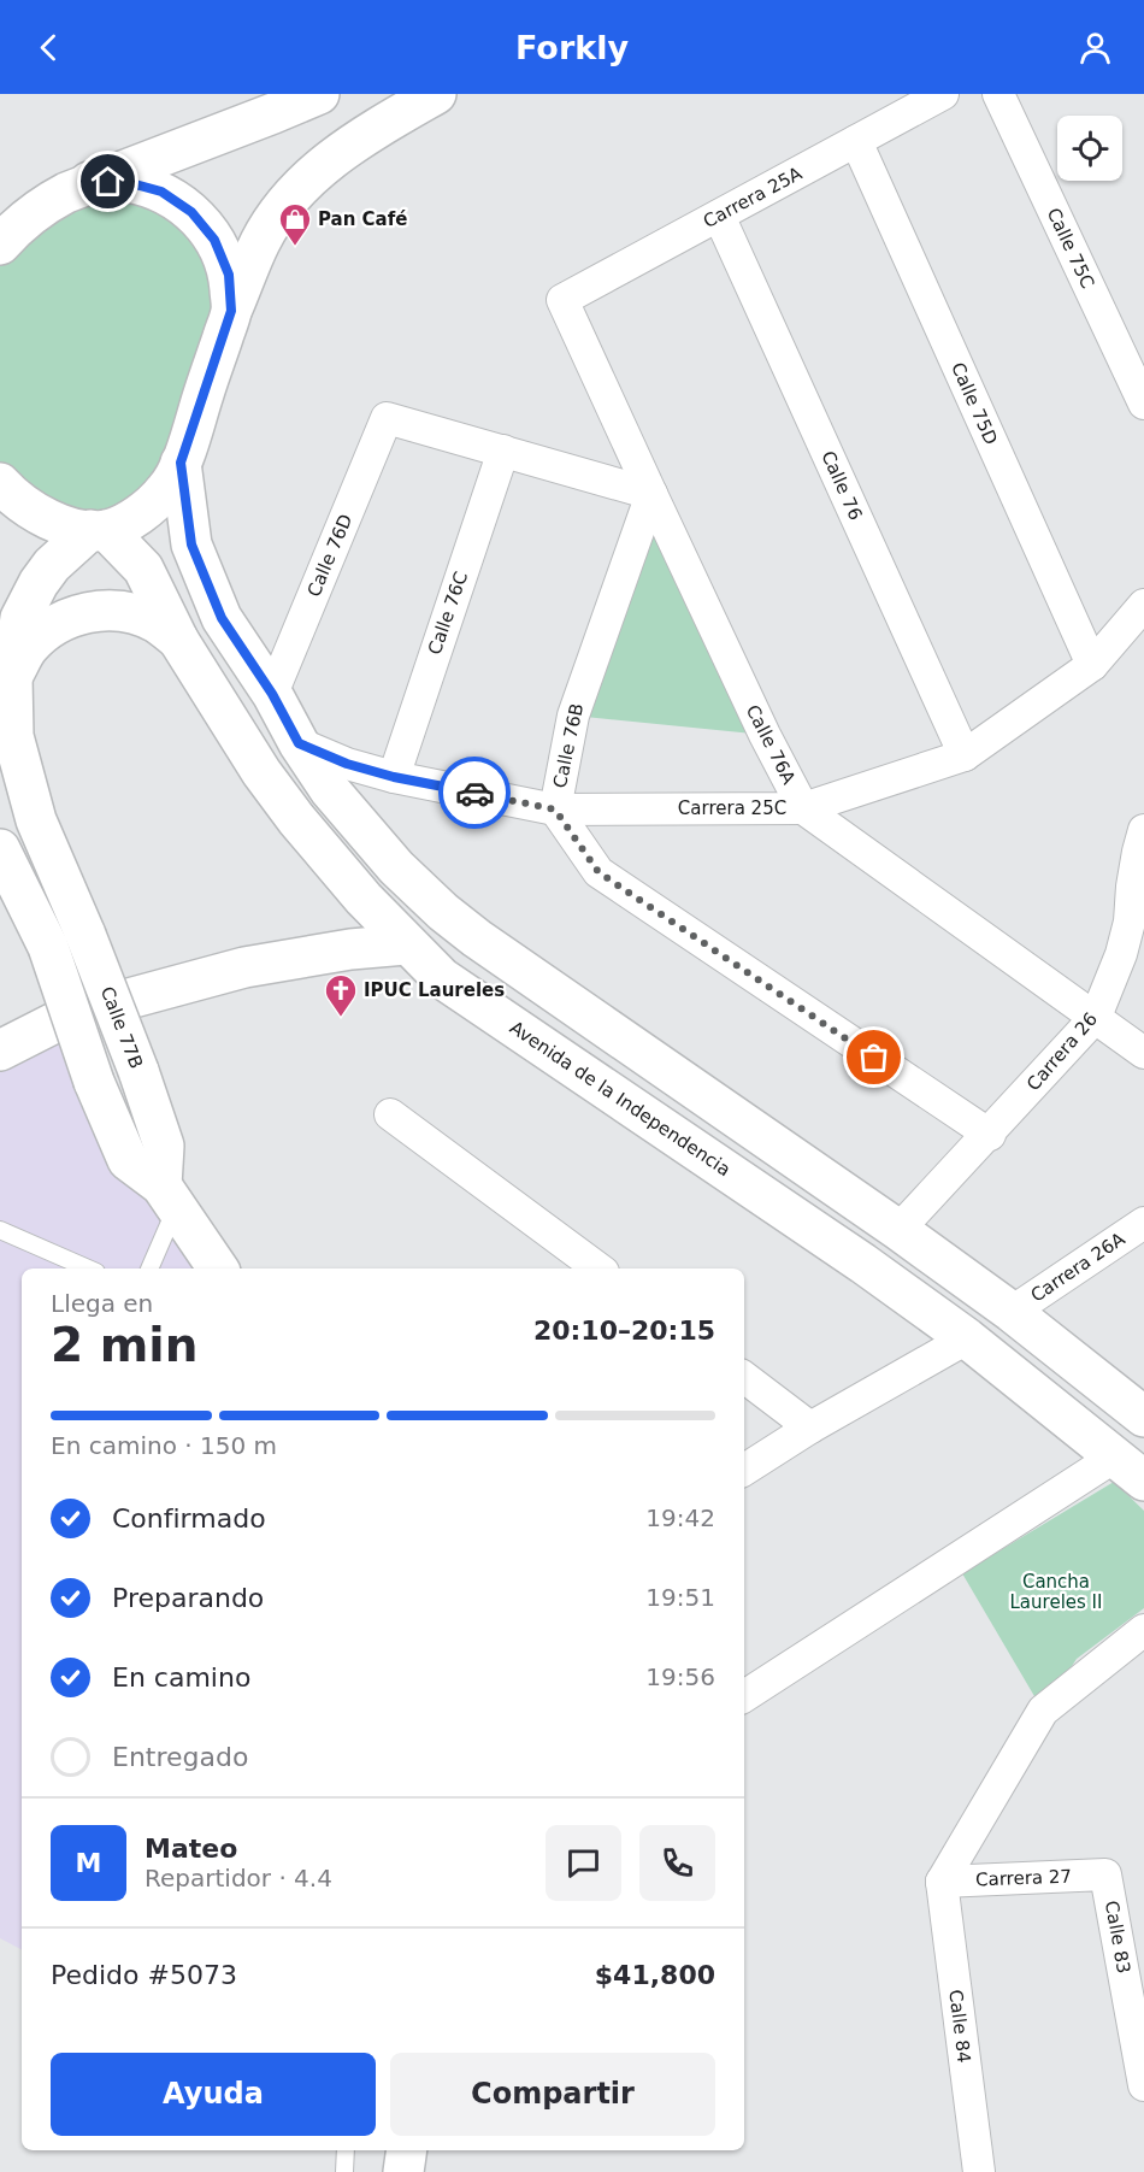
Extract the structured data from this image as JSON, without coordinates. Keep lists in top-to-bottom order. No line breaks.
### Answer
{"streets":{"main road":["Calle 77B","Avenida de la Independencia"],"street":["Carrera 25A","Calle 75C","Calle 75D","Calle 76","Calle 76D","Calle 76C","Calle 76A","Calle 76B","Carrera 25C","Carrera 26","Carrera 26A","Carrera 27","Calle 83","Calle 84"]},"crossings":[["Carrera 25A","Calle 75D"],["Carrera 25A","Calle 76"],["Carrera 25A","Calle 76A"],["Calle 75D","Carrera 25C"],["Calle 76","Carrera 25C"],["Calle 76D","Calle 76C"],["Calle 76C","Carrera 25C"],["Calle 76A","Calle 76B"],["Calle 76A","Carrera 25C"],["Calle 76A","Carrera 26"],["Calle 76B","Carrera 25C"],["Calle 76B","Carrera 26"],["Calle 77B","Avenida de la Independencia"],["Carrera 27","Calle 83"],["Carrera 27","Calle 84"]],"parks":["Cancha Laureles II"],"places":{"shop":["Pan Café"],"church":["IPUC Laureles"]},"page":{"header":"Forkly","heading":["2 min","Llega en","20:10–20:15"],"panel":["Mateo","Repartidor · 4.4","Pedido #5073","$41,800"],"bar":"En camino · 150 m","list":[["Confirmado","19:42"],["Preparando","19:51"],["En camino","19:56"],"Entregado"],"round":"M","buttons":["Ayuda","Compartir"]}}
